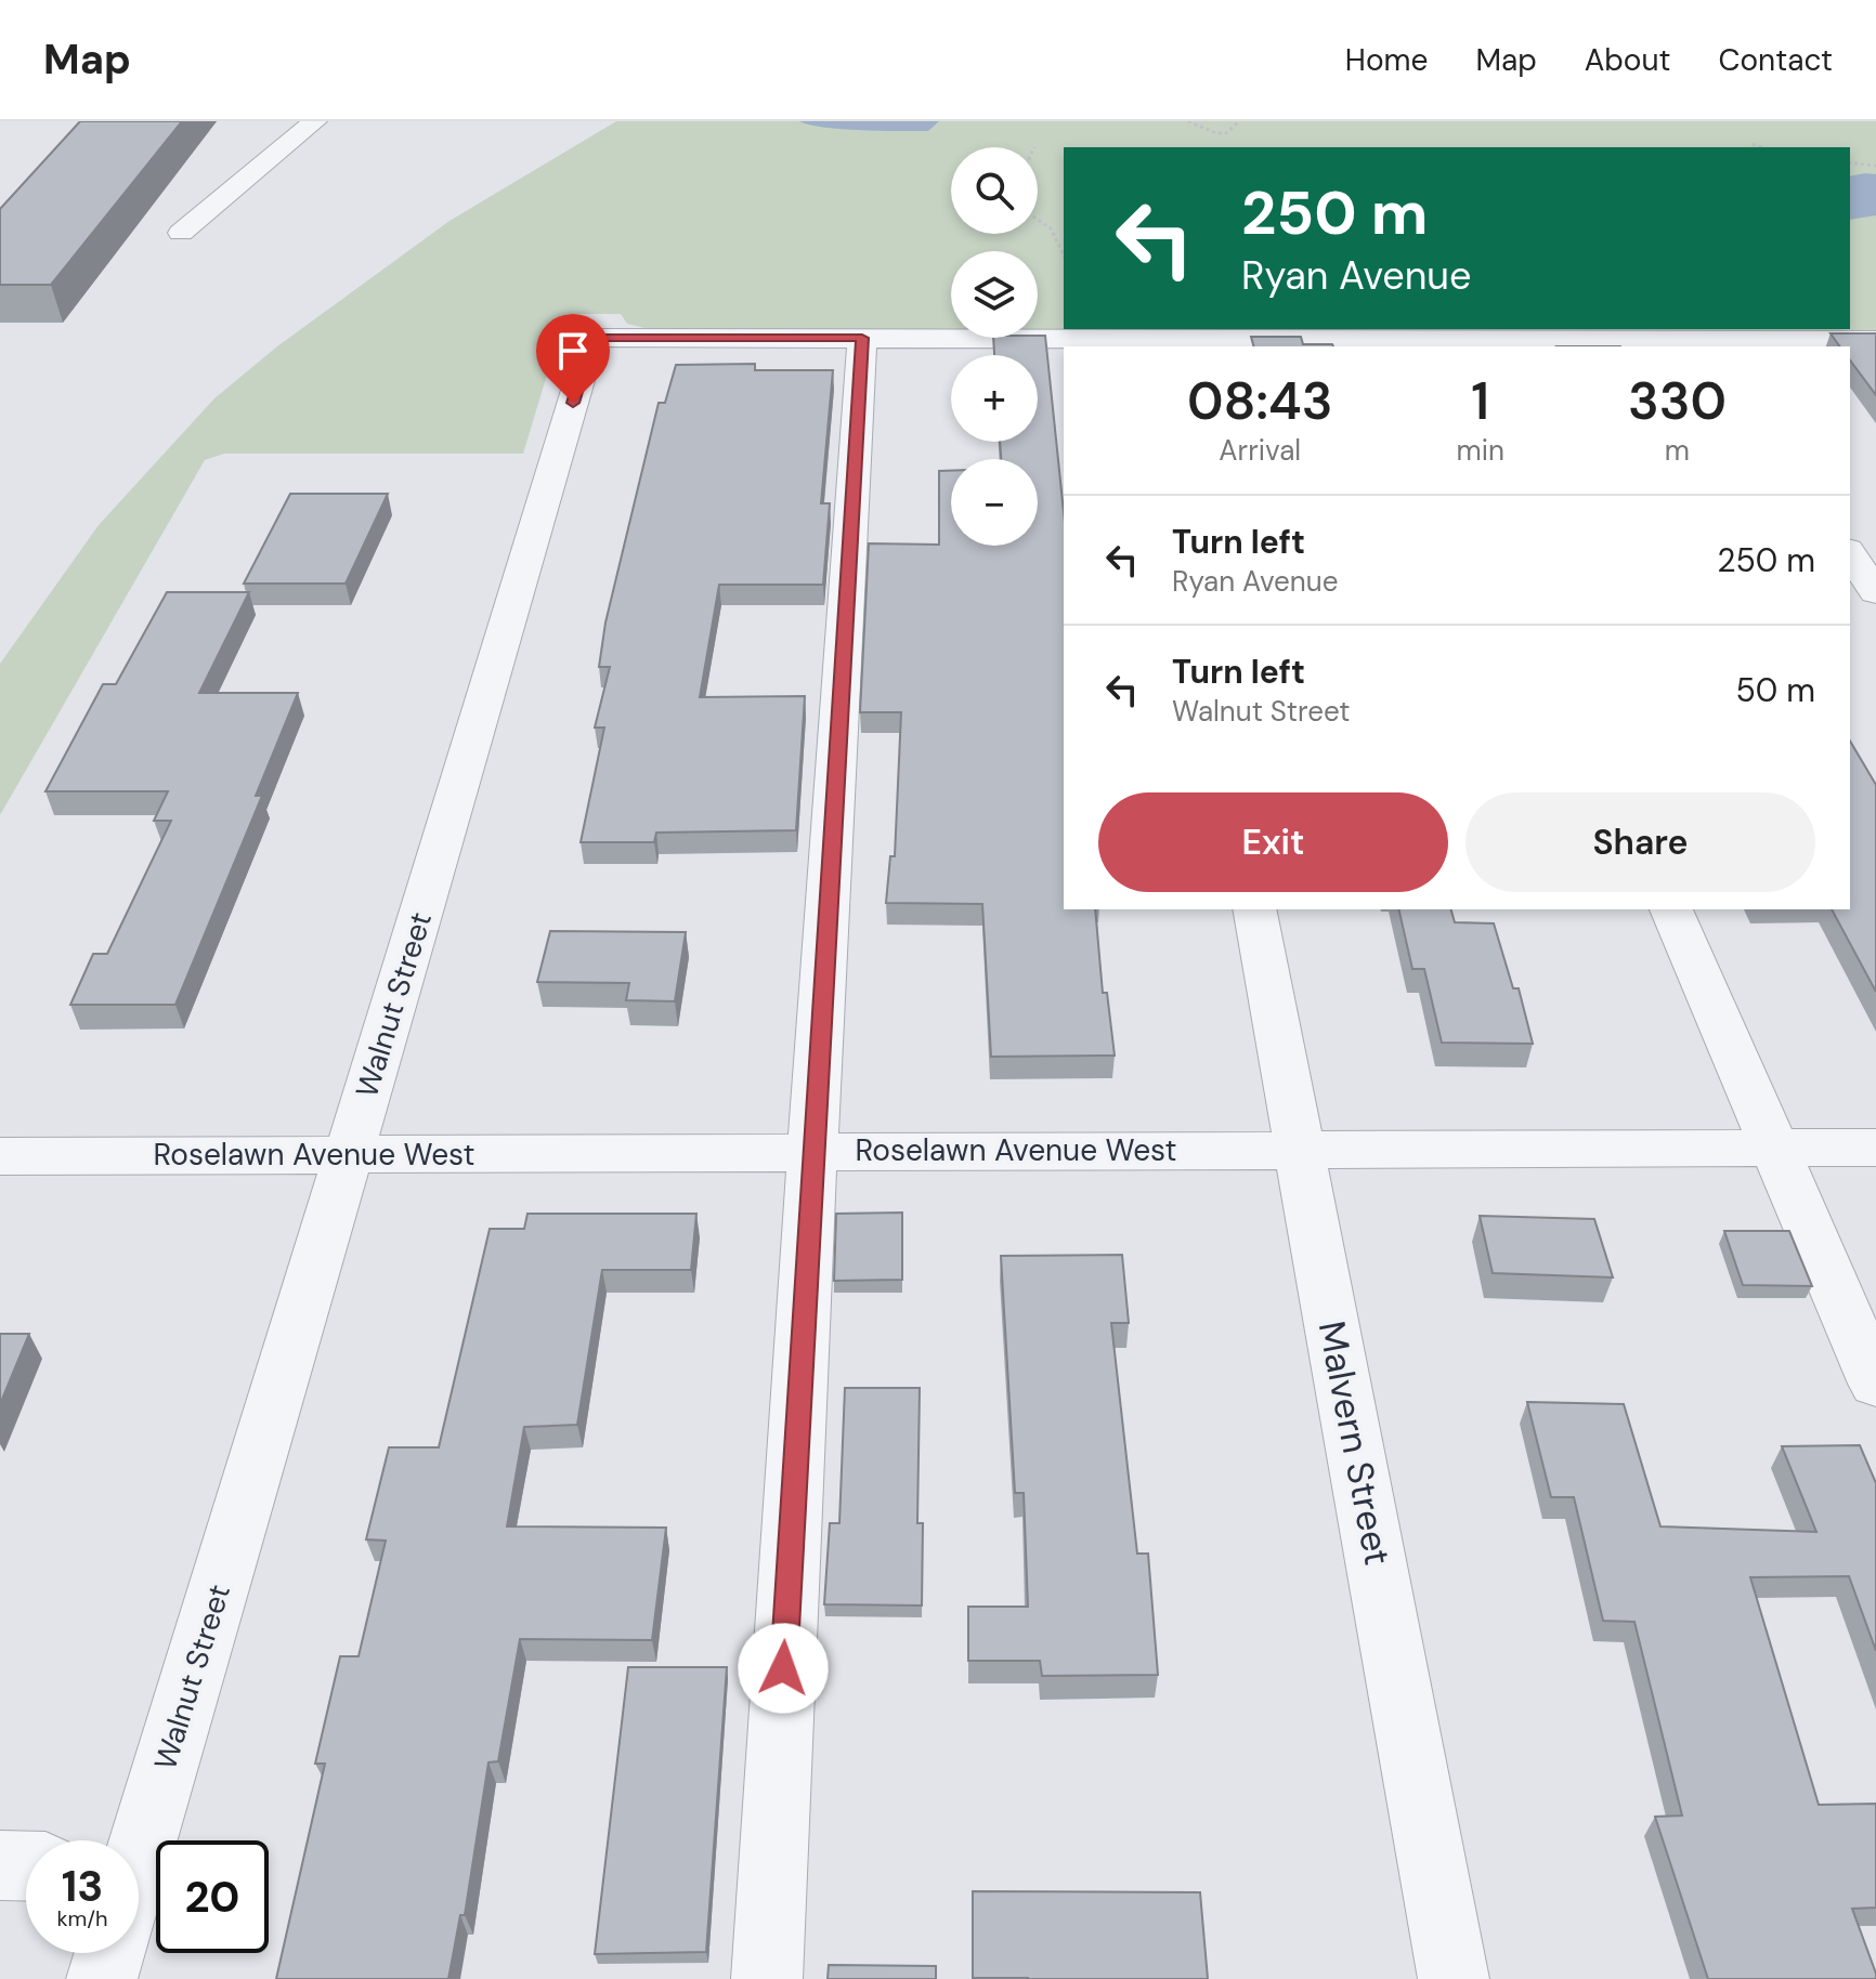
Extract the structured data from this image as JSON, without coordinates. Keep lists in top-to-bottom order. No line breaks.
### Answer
{"streets":{"street":["Walnut Street","Roselawn Avenue West","Malvern Street"]},"crossings":[["Walnut Street","Roselawn Avenue West"],["Roselawn Avenue West","Malvern Street"]],"page":{"header":"Map","nav":["Home","Map","About","Contact"],"map_buttons":["+","−"],"turn":["250 m","Ryan Avenue"],"eta":["08:43","Arrival","1","min","330","m"],"list":[{"name":"Turn left","note":"Ryan Avenue","value":"250 m"},{"name":"Turn left","note":"Walnut Street","value":"50 m"}],"buttons":["Exit","Share"],"speed":"13 km/h","limit":"20"}}
